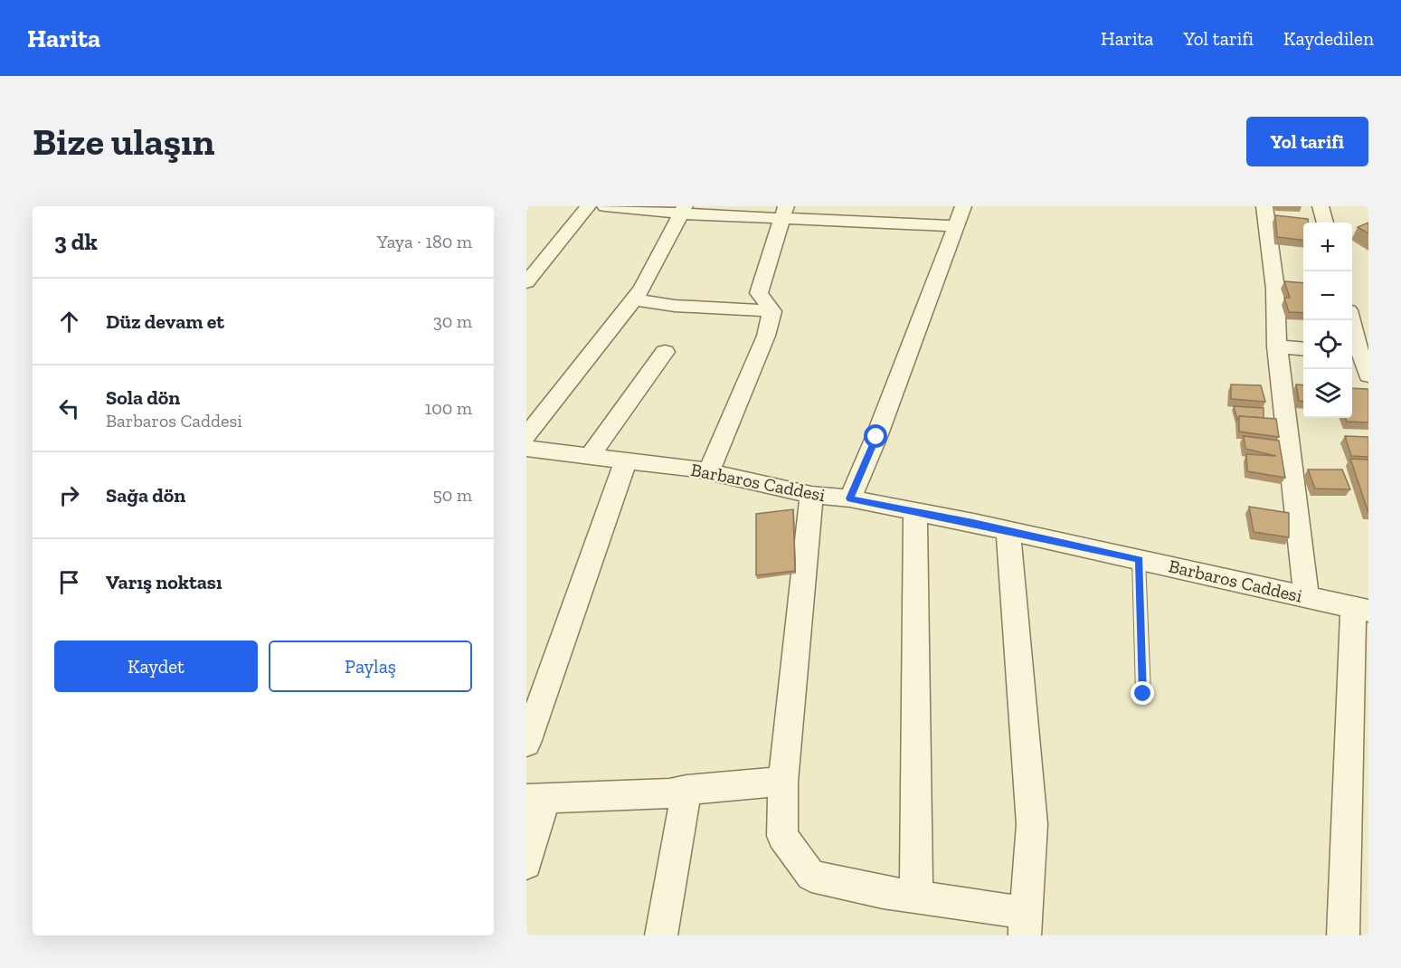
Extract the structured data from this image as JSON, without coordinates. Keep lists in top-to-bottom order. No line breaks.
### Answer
{"streets":{"street":["Barbaros Caddesi"]},"page":{"header":"Harita","nav":["Harita","Yol tarifi","Kaydedilen"],"buttons":["Yol tarifi",["Kaydet","Paylaş"]],"title":"Bize ulaşın","heading":["3 dk","Yaya · 180 m"],"map_buttons":["+","−"],"list":[["Düz devam et","30 m"],["Sola dön","Barbaros Caddesi","100 m"],["Sağa dön","50 m"],"Varış noktası"]}}
